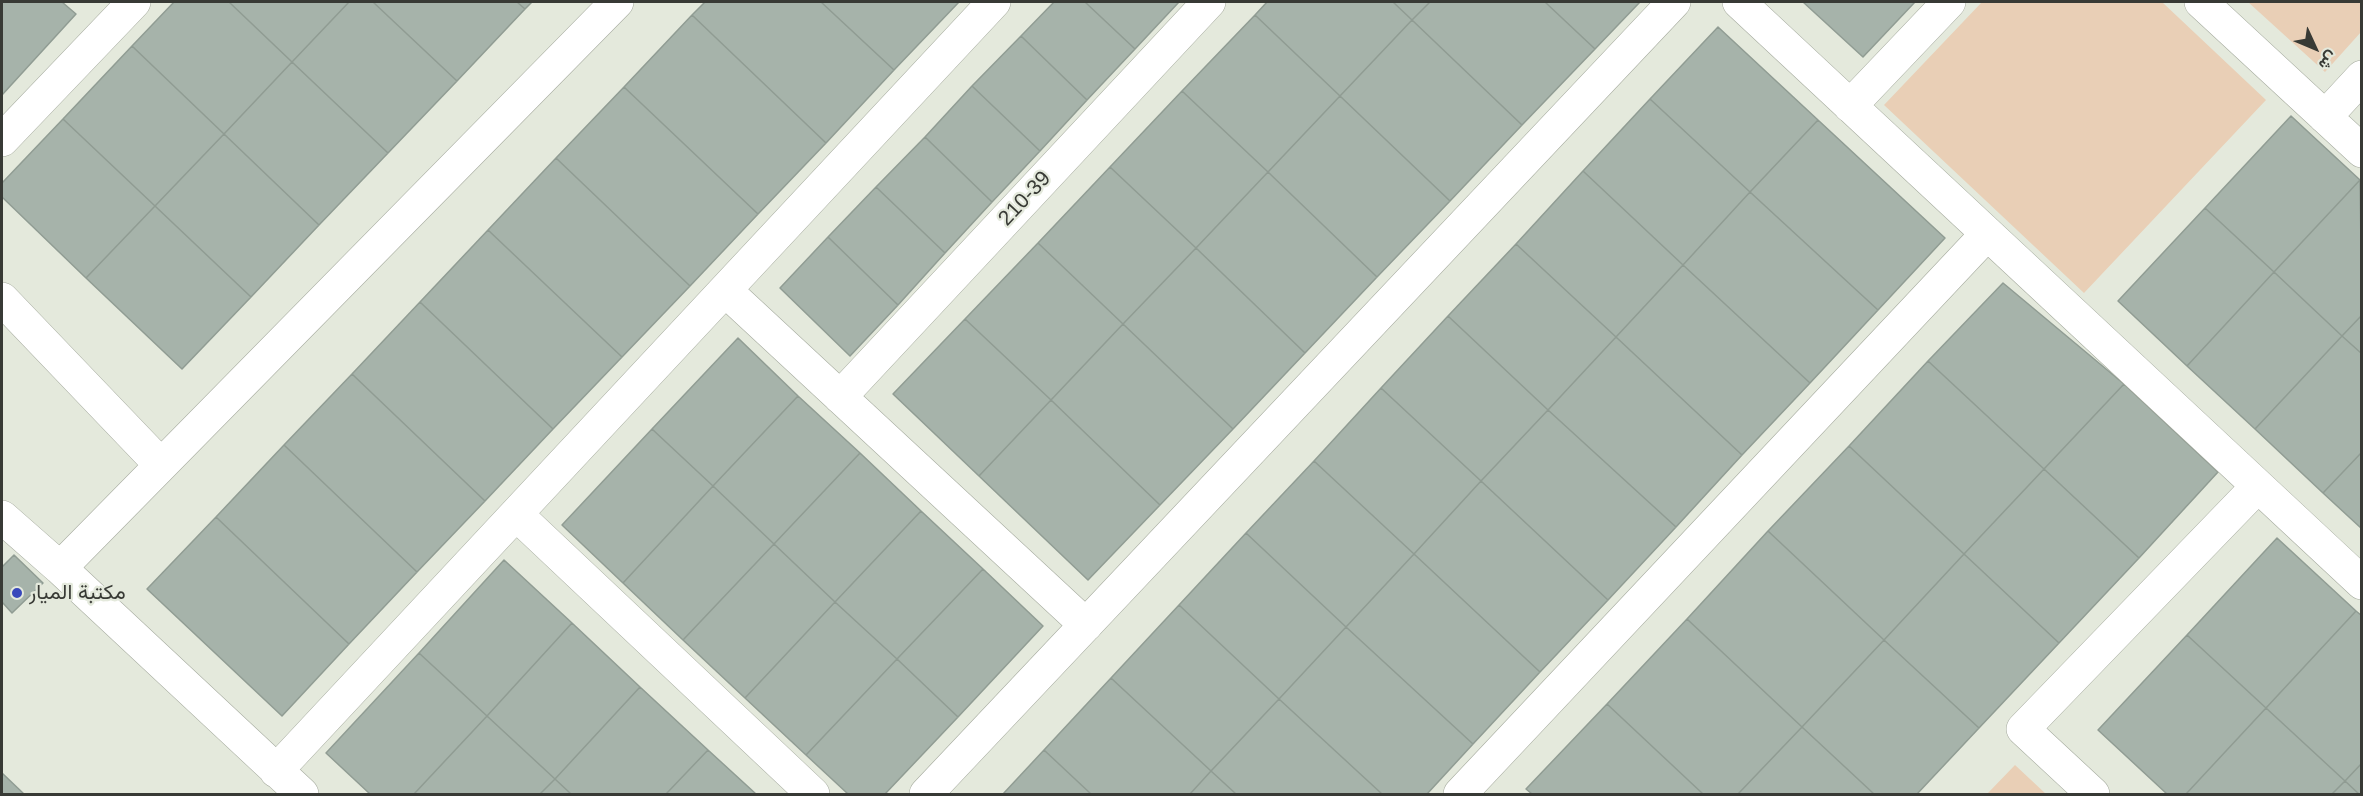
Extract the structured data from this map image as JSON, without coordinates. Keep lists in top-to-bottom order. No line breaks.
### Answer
{"streets":{"street":["210-39"]},"places":["مكتبة الميار"],"north":"bottom right"}
